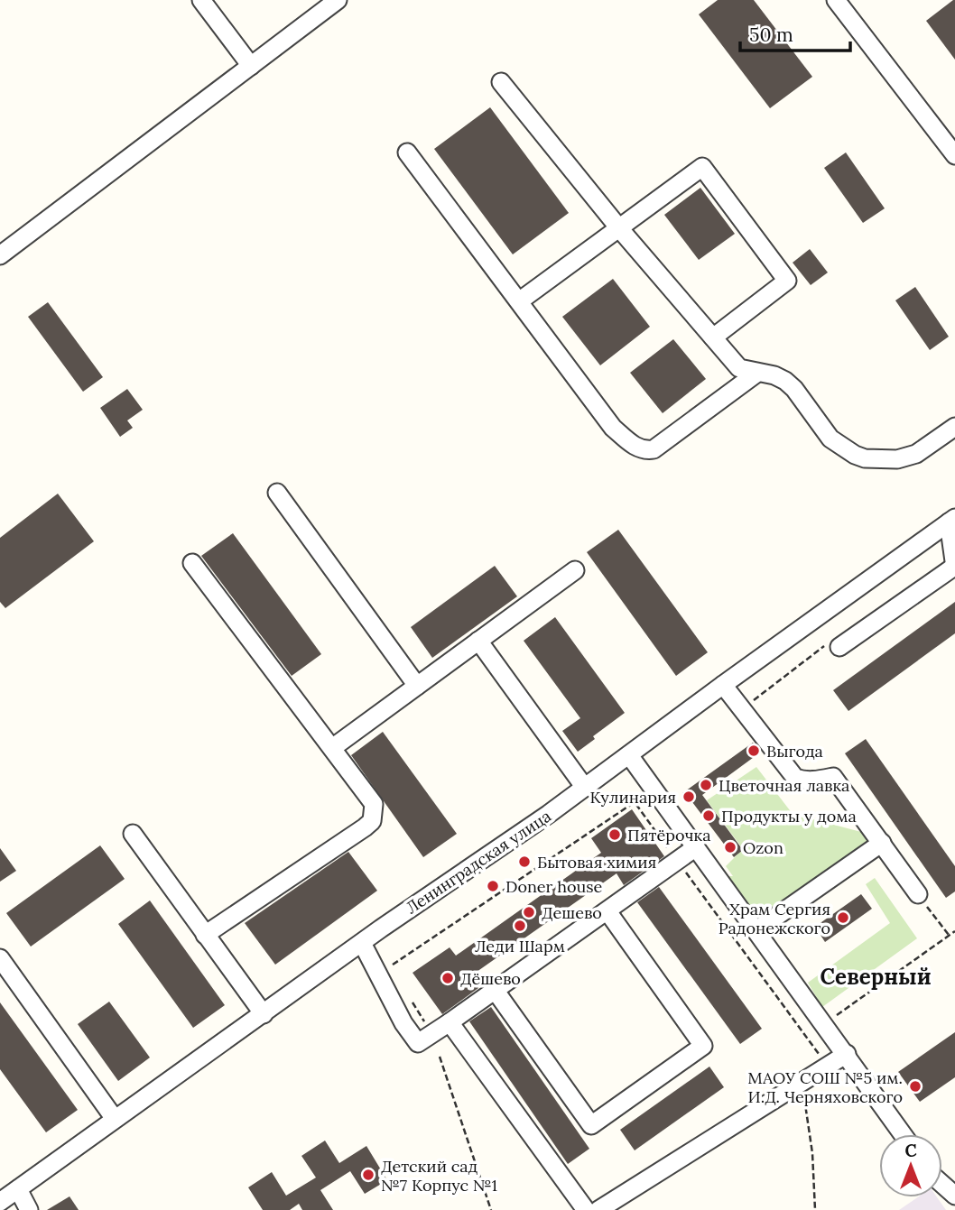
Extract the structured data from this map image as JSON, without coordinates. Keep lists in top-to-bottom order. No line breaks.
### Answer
{"streets":{"street":["Ленинградская улица"]},"districts":["Северный"],"places":["Выгода","Цветочная лавка","Кулинария","Продукты у дома","Пятёрочка","Ozon","Бытовая химия","Doner house","Дешево","Храм Сергия Радонежского","Леди Шарм","Дёшево","МАОУ СОШ №5 им. И.Д. Черняховского","Детский сад №7 Корпус №1"],"scale_bar":"50 m","north":"top"}
